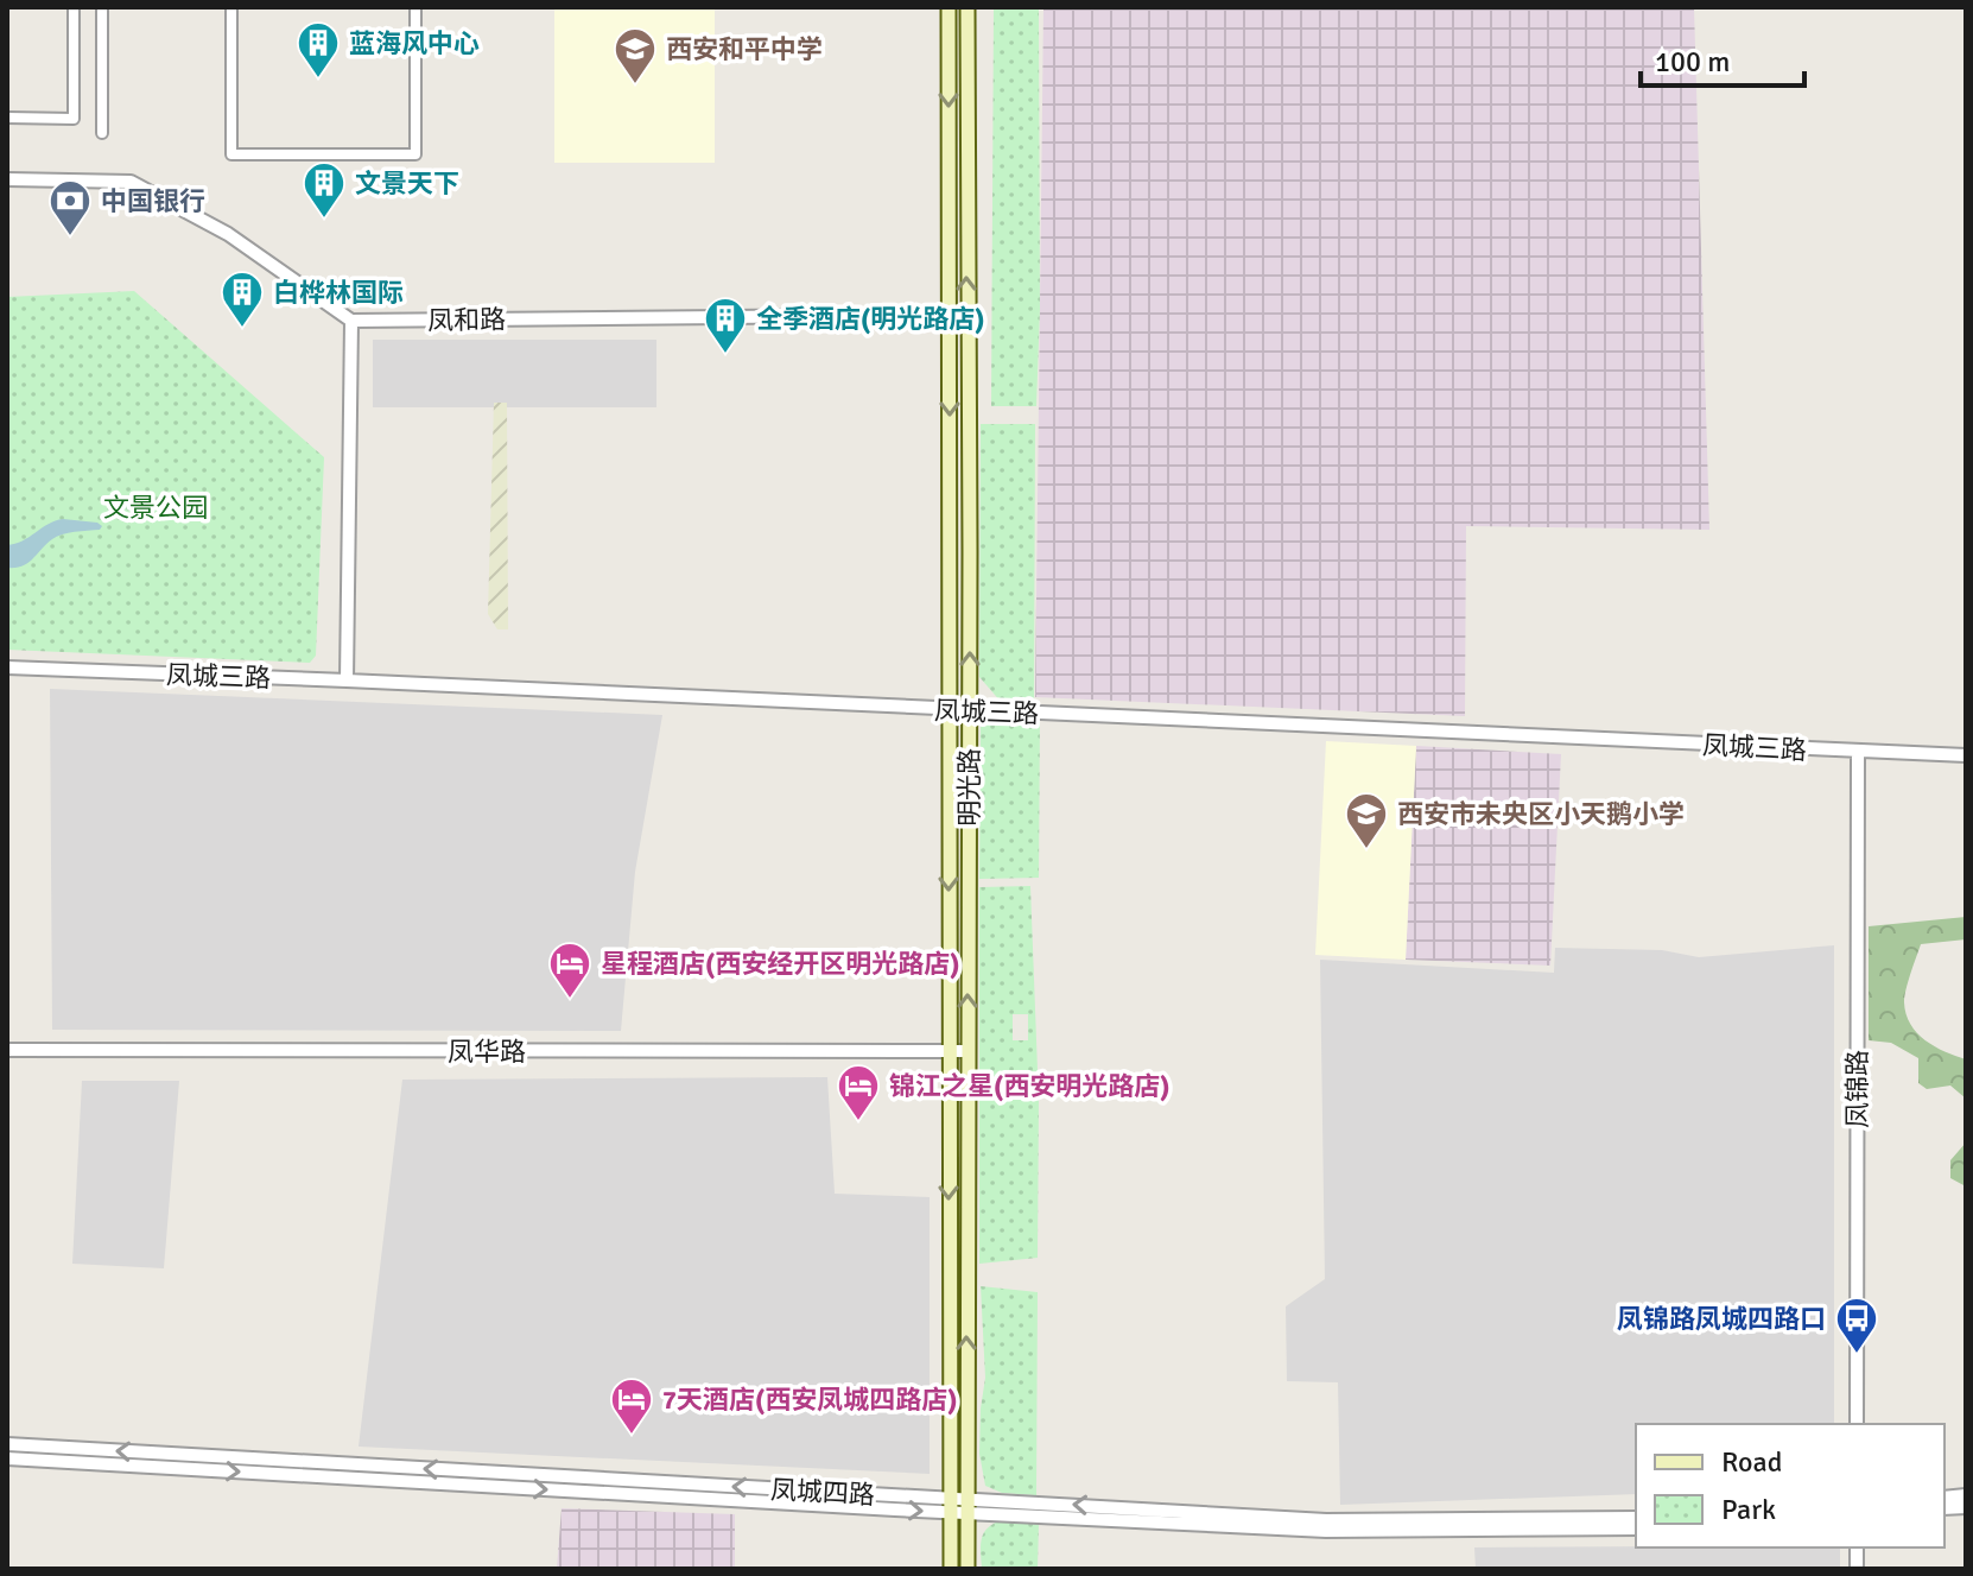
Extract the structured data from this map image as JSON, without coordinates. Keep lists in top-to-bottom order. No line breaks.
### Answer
{"streets":{"main road":["明光路"],"street":["凤和路","凤城三路","凤华路","凤锦路","凤城四路"]},"crossings":[["凤和路","明光路"],["凤城三路","明光路"],["凤城三路","凤锦路"],["明光路","凤华路"],["明光路","凤城四路"]],"parks":["文景公园"],"places":{"building":["蓝海风中心","文景天下","白桦林国际","全季酒店(明光路店)"],"school or university":["西安和平中学","西安市未央区小天鹅小学"],"bank":["中国银行"],"hotel":["星程酒店(西安经开区明光路店)","锦江之星(西安明光路店)","7天酒店(西安凤城四路店)"],"bus stop":["凤锦路凤城四路口"]},"legend":["Road","Park"],"scale_bar":"100 m"}
